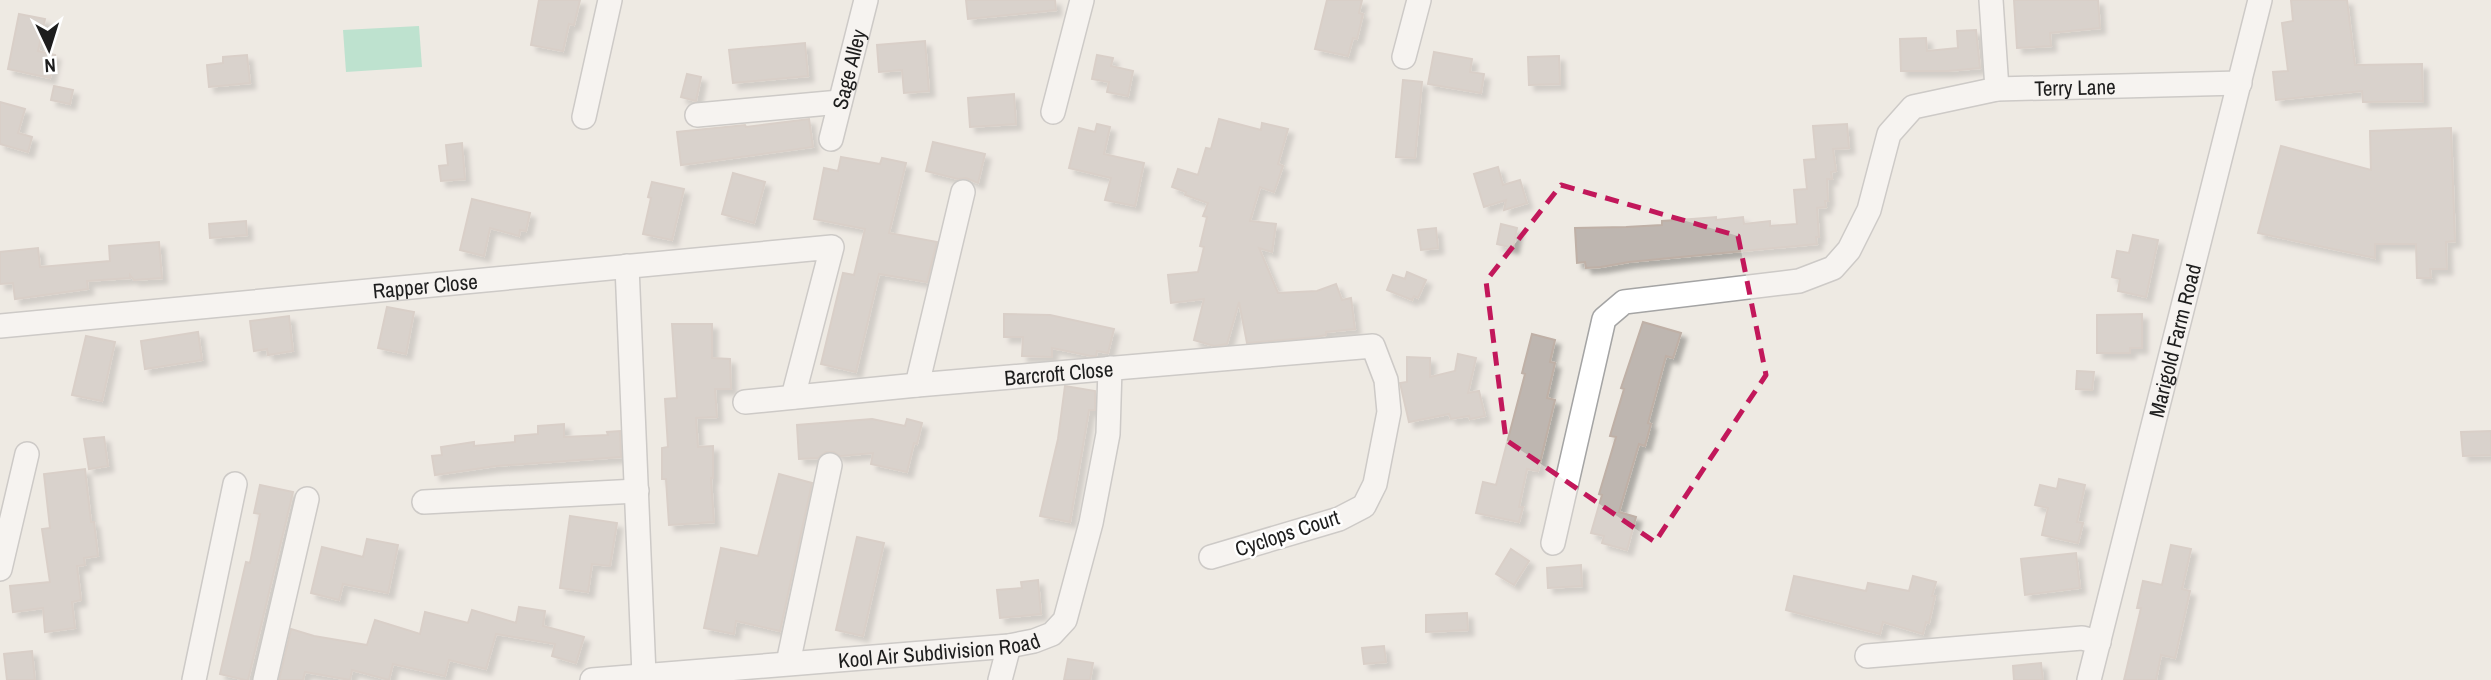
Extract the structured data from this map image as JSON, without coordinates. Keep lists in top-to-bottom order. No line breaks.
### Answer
{"streets":{"street":["Sage Alley","Terry Lane","Rapper Close","Marigold Farm Road","Barcroft Close","Cyclops Court","Kool Air Subdivision Road"]},"crossings":[["Terry Lane","Marigold Farm Road"],["Rapper Close","Barcroft Close"],["Barcroft Close","Cyclops Court"],["Barcroft Close","Kool Air Subdivision Road"]],"north":"bottom"}
